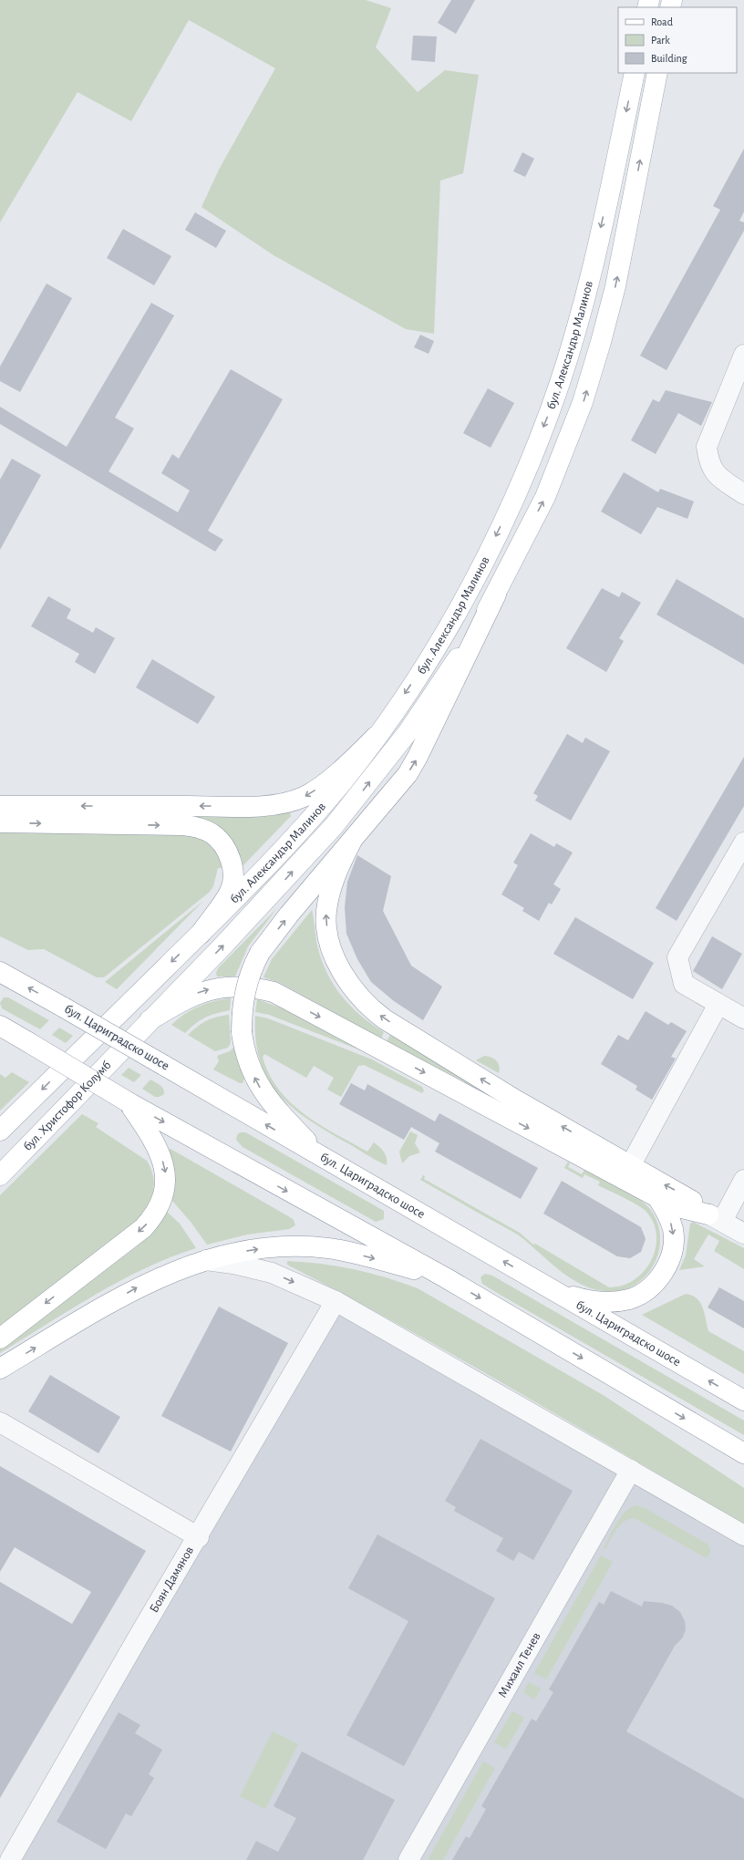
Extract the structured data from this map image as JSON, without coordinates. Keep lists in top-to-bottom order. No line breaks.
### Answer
{"streets":{"main road":["бул. Александър Малинов","бул. Цариградско шосе","бул. Христофор Колумб"],"street":["Боян Дамянов","Михаил Тенев"]},"crossings":[["бул. Александър Малинов","бул. Христофор Колумб"]],"legend":["Road","Park","Building"]}
